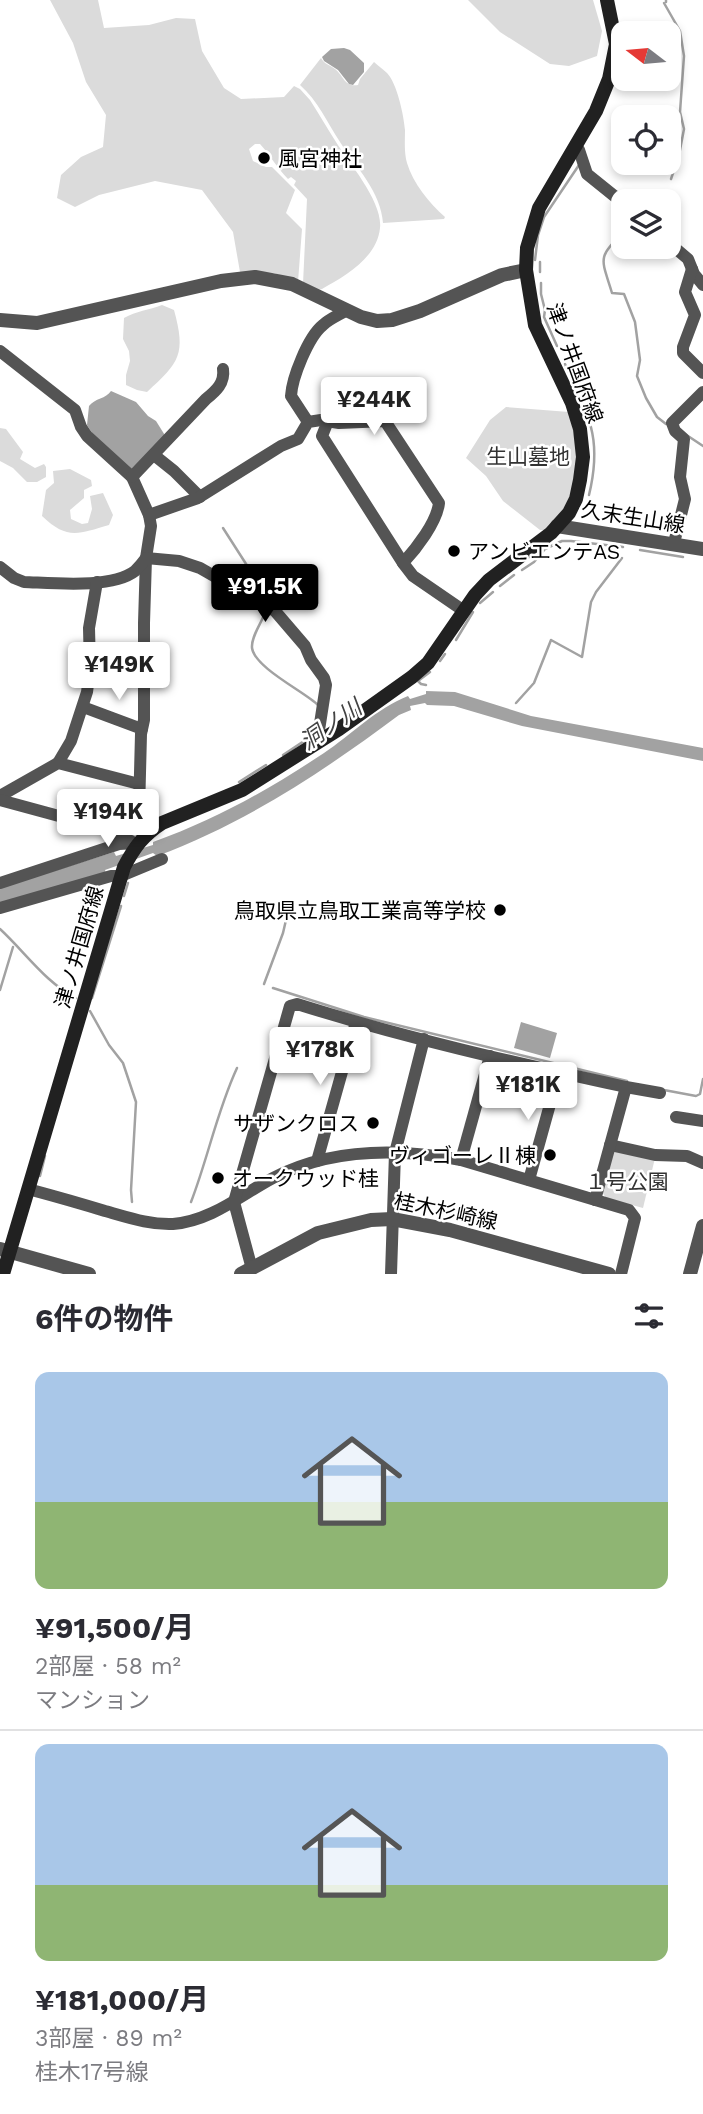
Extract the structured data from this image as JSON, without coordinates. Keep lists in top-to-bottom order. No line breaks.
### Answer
{"streets":{"main road":["津ノ井国府線"],"street":["久末生山線","桂木杉崎線"]},"crossings":[["津ノ井国府線","久末生山線"]],"water":["洞ノ川"],"parks":["生山墓地","１号公園"],"places":["風宮神社","アンビエンテAS","鳥取県立鳥取工業高等学校","サザンクロス","ヴィゴーレⅡ棟","オークウッド桂"],"north":"left","page":{"price":["¥244K","¥91.5K","¥149K","¥194K","¥178K","¥181K"],"heading":"6件の物件","list":[{"name":"¥91,500/月","note":"2部屋 · 58 m² · マンション"},{"name":"¥181,000/月","note":"3部屋 · 89 m² · 桂木17号線"}]}}
